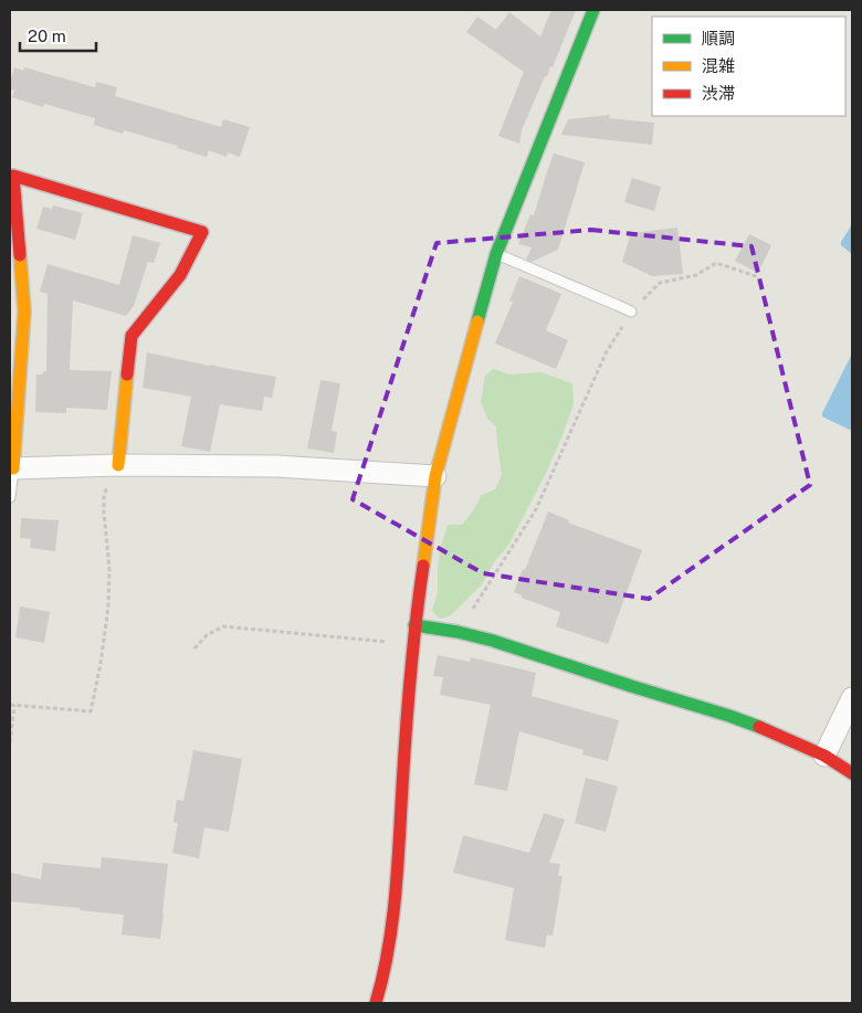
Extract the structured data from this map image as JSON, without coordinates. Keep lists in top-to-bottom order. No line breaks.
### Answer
{"legend":["順調","混雑","渋滞"],"scale_bar":"20 m"}
